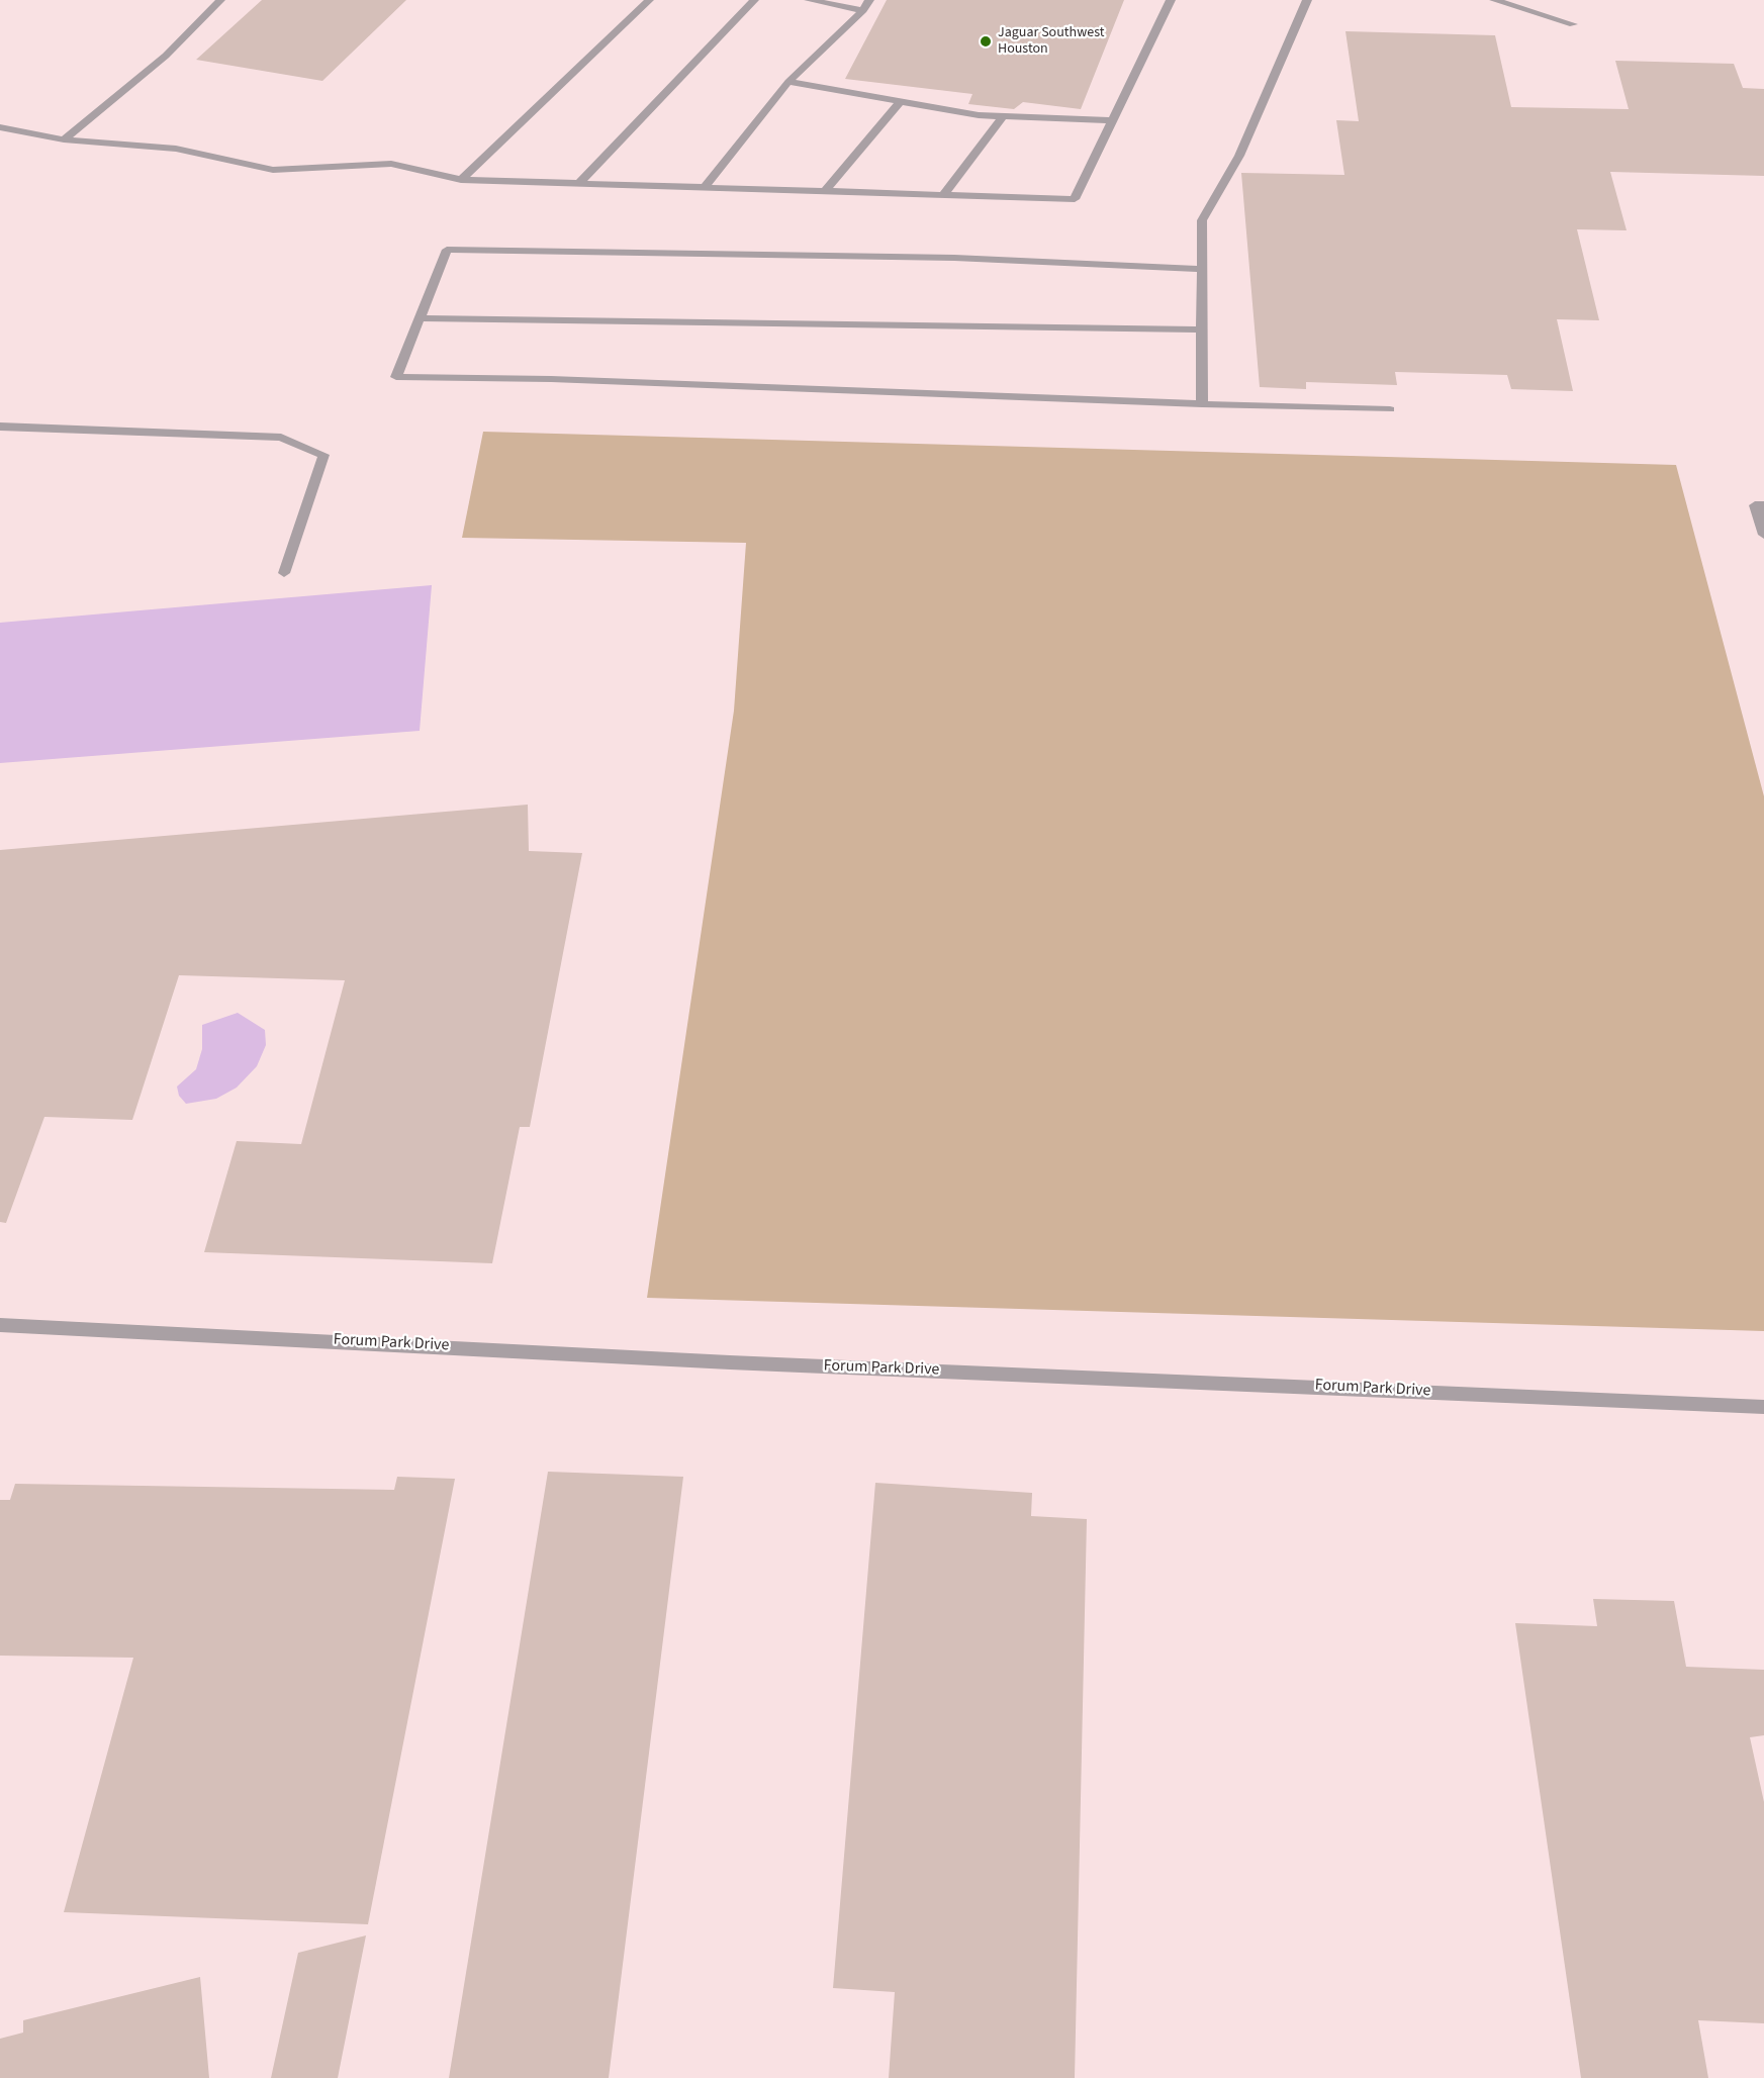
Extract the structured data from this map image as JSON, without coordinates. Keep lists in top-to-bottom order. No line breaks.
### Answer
{"streets":{"street":["Forum Park Drive"]},"places":["Jaguar Southwest Houston"]}
